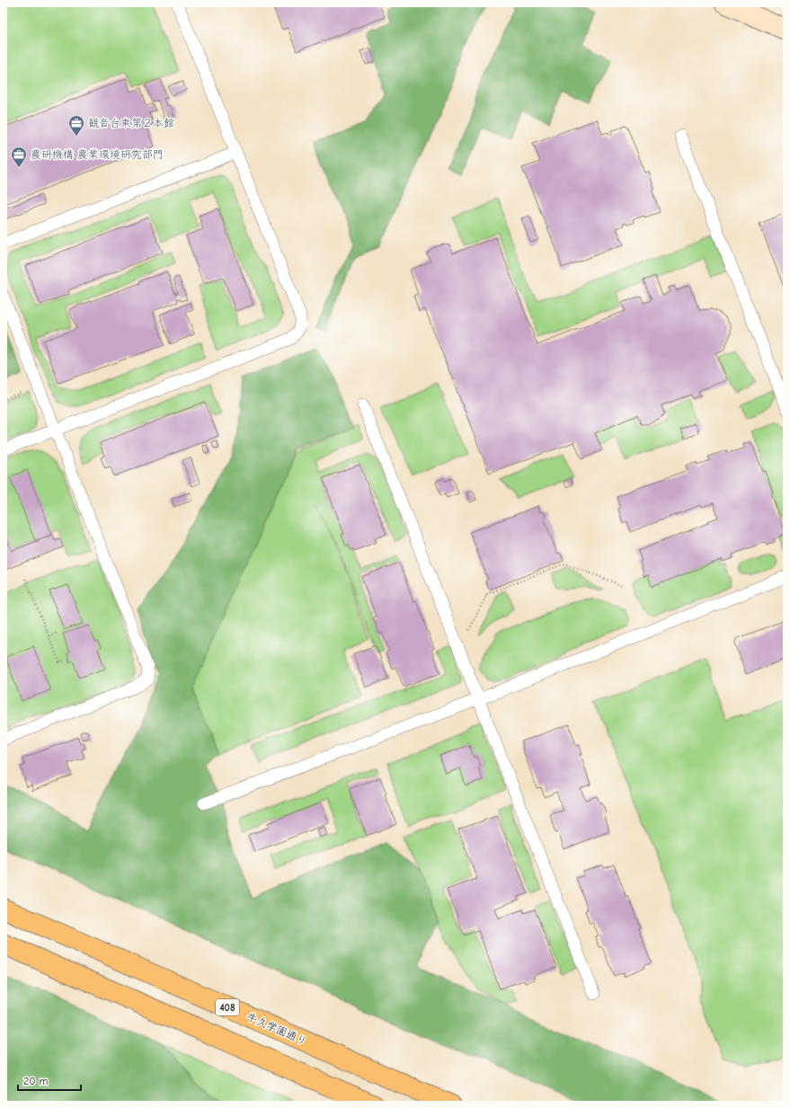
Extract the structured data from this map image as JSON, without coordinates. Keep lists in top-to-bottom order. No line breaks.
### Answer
{"streets":{"highway":["408","牛久学園通り"]},"places":{"office":["観音台東第２本館","農研機構 農業環境研究部門"]},"scale_bar":"20 m"}
